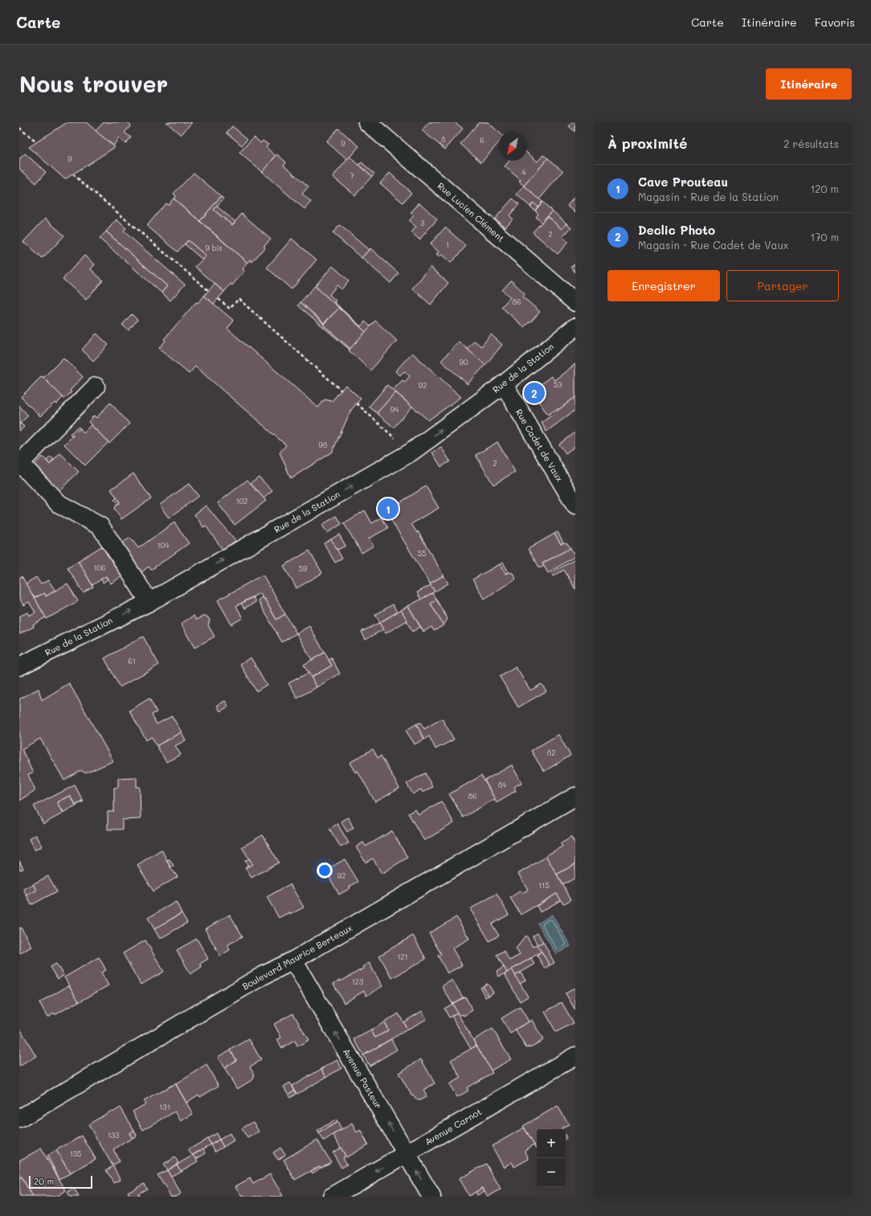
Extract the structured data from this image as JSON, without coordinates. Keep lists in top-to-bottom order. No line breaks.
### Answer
{"streets":{"street":["Rue Lucien Clément","Rue de la Station","Rue Cadet de Vaux","Boulevard Maurice Berteaux","Avenue Pasteur","Avenue Carnot"]},"crossings":[["Rue de la Station","Rue Cadet de Vaux"],["Boulevard Maurice Berteaux","Avenue Pasteur"],["Avenue Pasteur","Avenue Carnot"]],"one_way":["Rue de la Station","Avenue Pasteur"],"house_numbers":["8","6","9","9","4","7","3","2","1","9 bis","86","90","53","92","94","98","2","102","104","55","106","59","61","82","84","86","92","115","121","123","131","133","135"],"scale_bar":"20 m","north":"bottom left","page":{"header":"Carte","nav":["Carte","Itinéraire","Favoris"],"buttons":["Itinéraire",["Enregistrer","Partager"]],"title":"Nous trouver","heading":["À proximité","2 résultats"],"list":[{"mark":"1","name":"Cave Prouteau","note":"Magasin · Rue de la Station","value":"120 m"},{"mark":"2","name":"Declic Photo","note":"Magasin · Rue Cadet de Vaux","value":"170 m"}],"pins":["2","1"],"map_buttons":["+","−"],"scale":"20 m"}}
